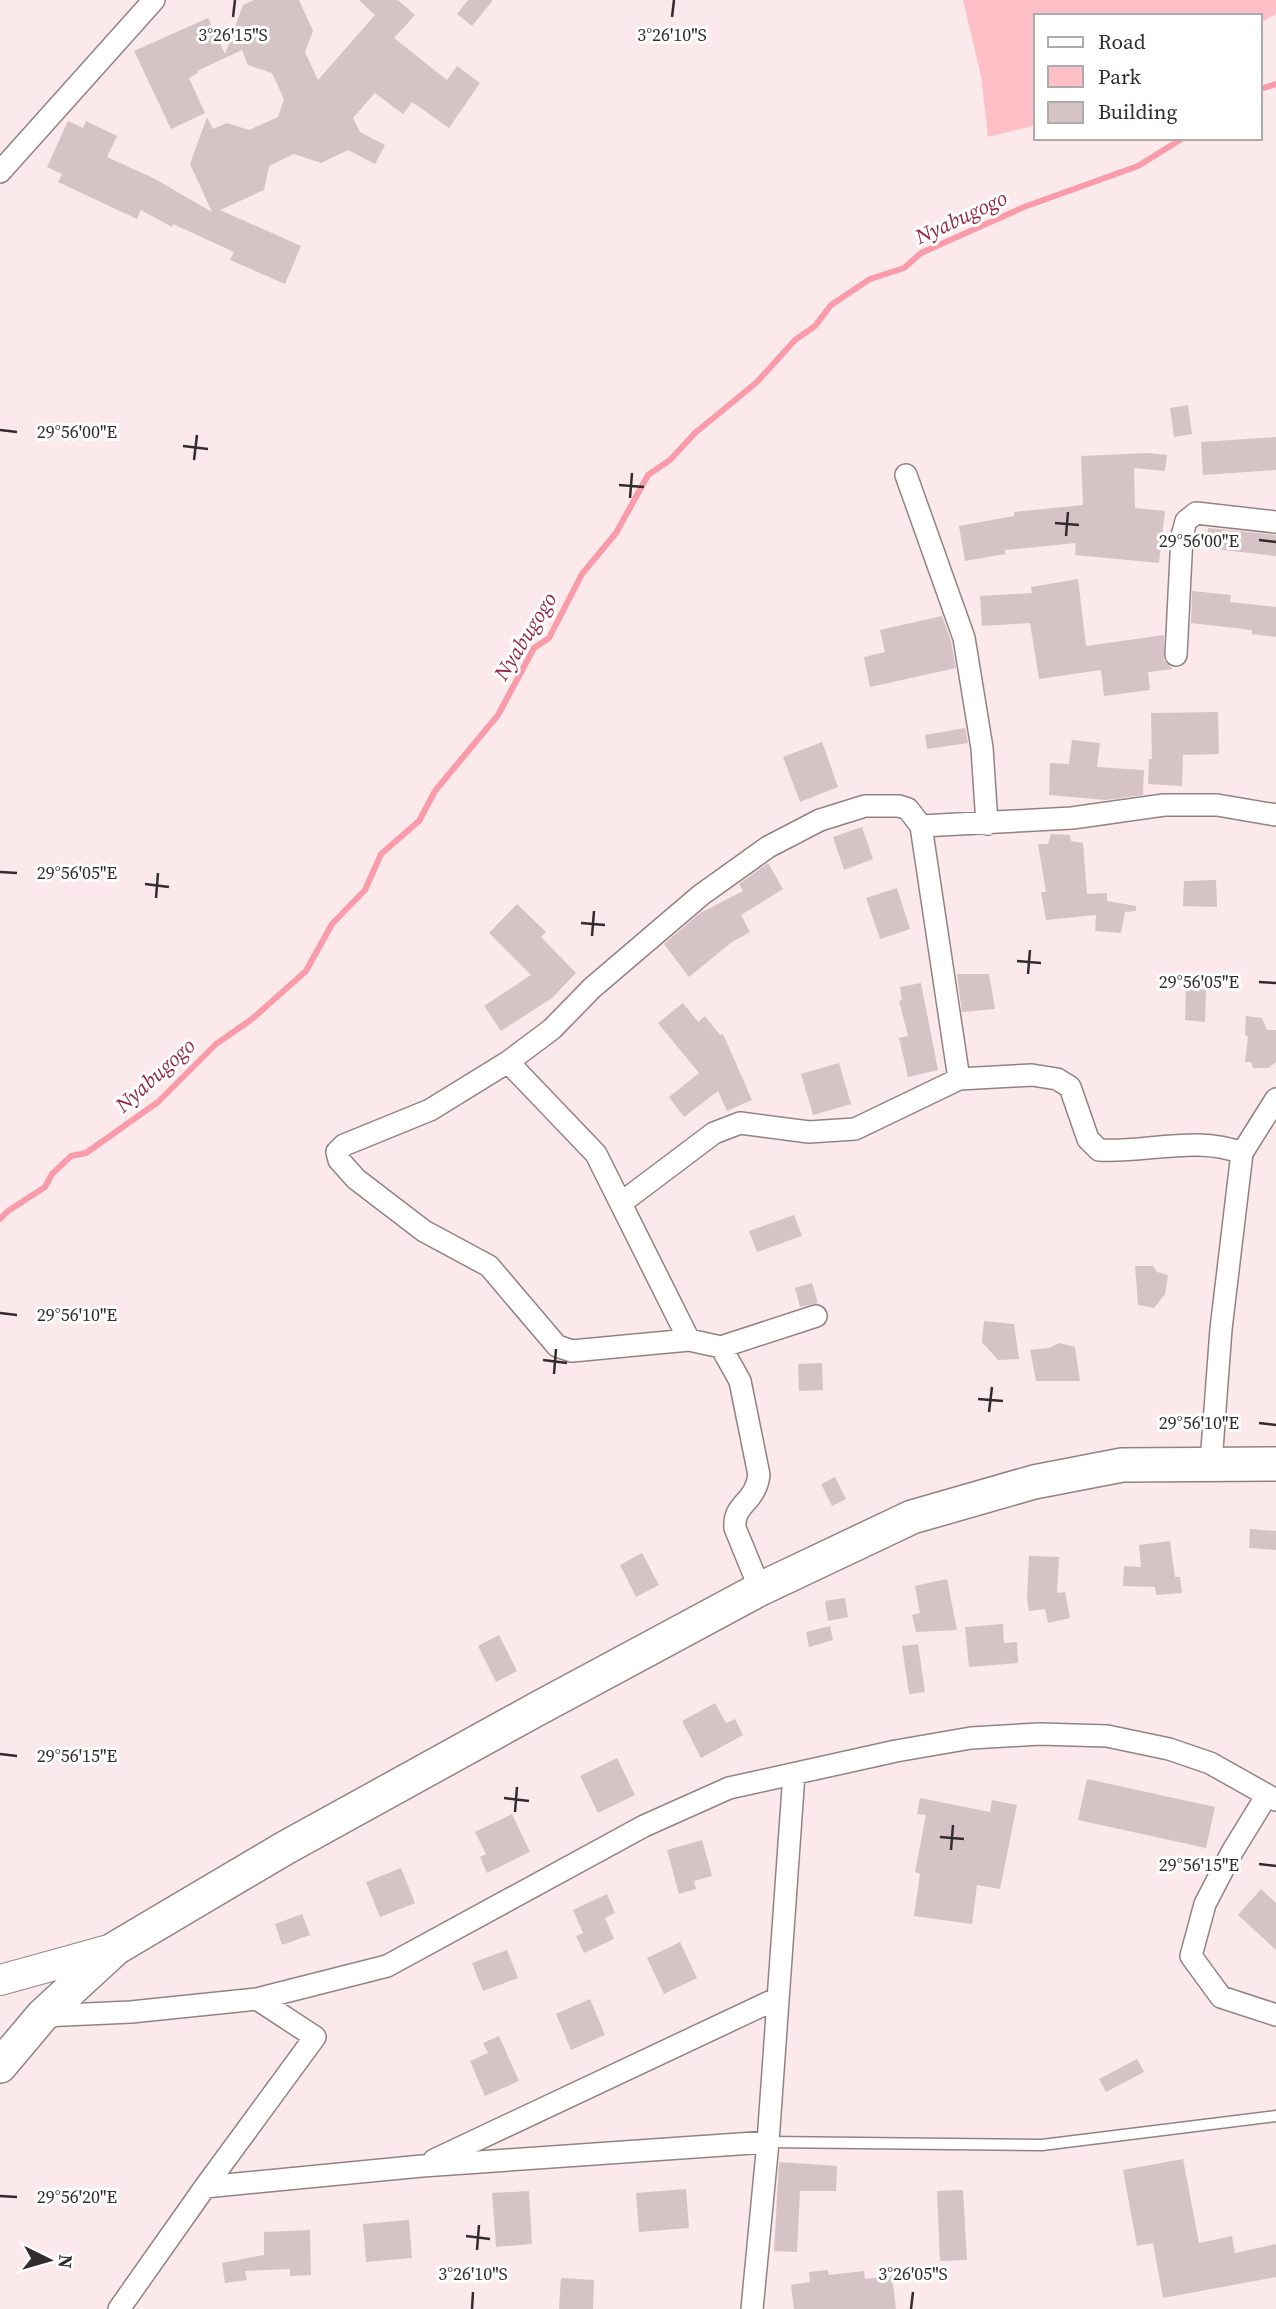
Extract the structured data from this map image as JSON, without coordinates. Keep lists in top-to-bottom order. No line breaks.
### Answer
{"water":["Nyabugogo"],"legend":["Road","Park","Building"],"north":"right","coordinates":["3°26'15\"S","3°26'10\"S","29°56'00\"E","29°56'05\"E","29°56'10\"E","29°56'15\"E","29°56'20\"E","3°26'05\"S"]}
